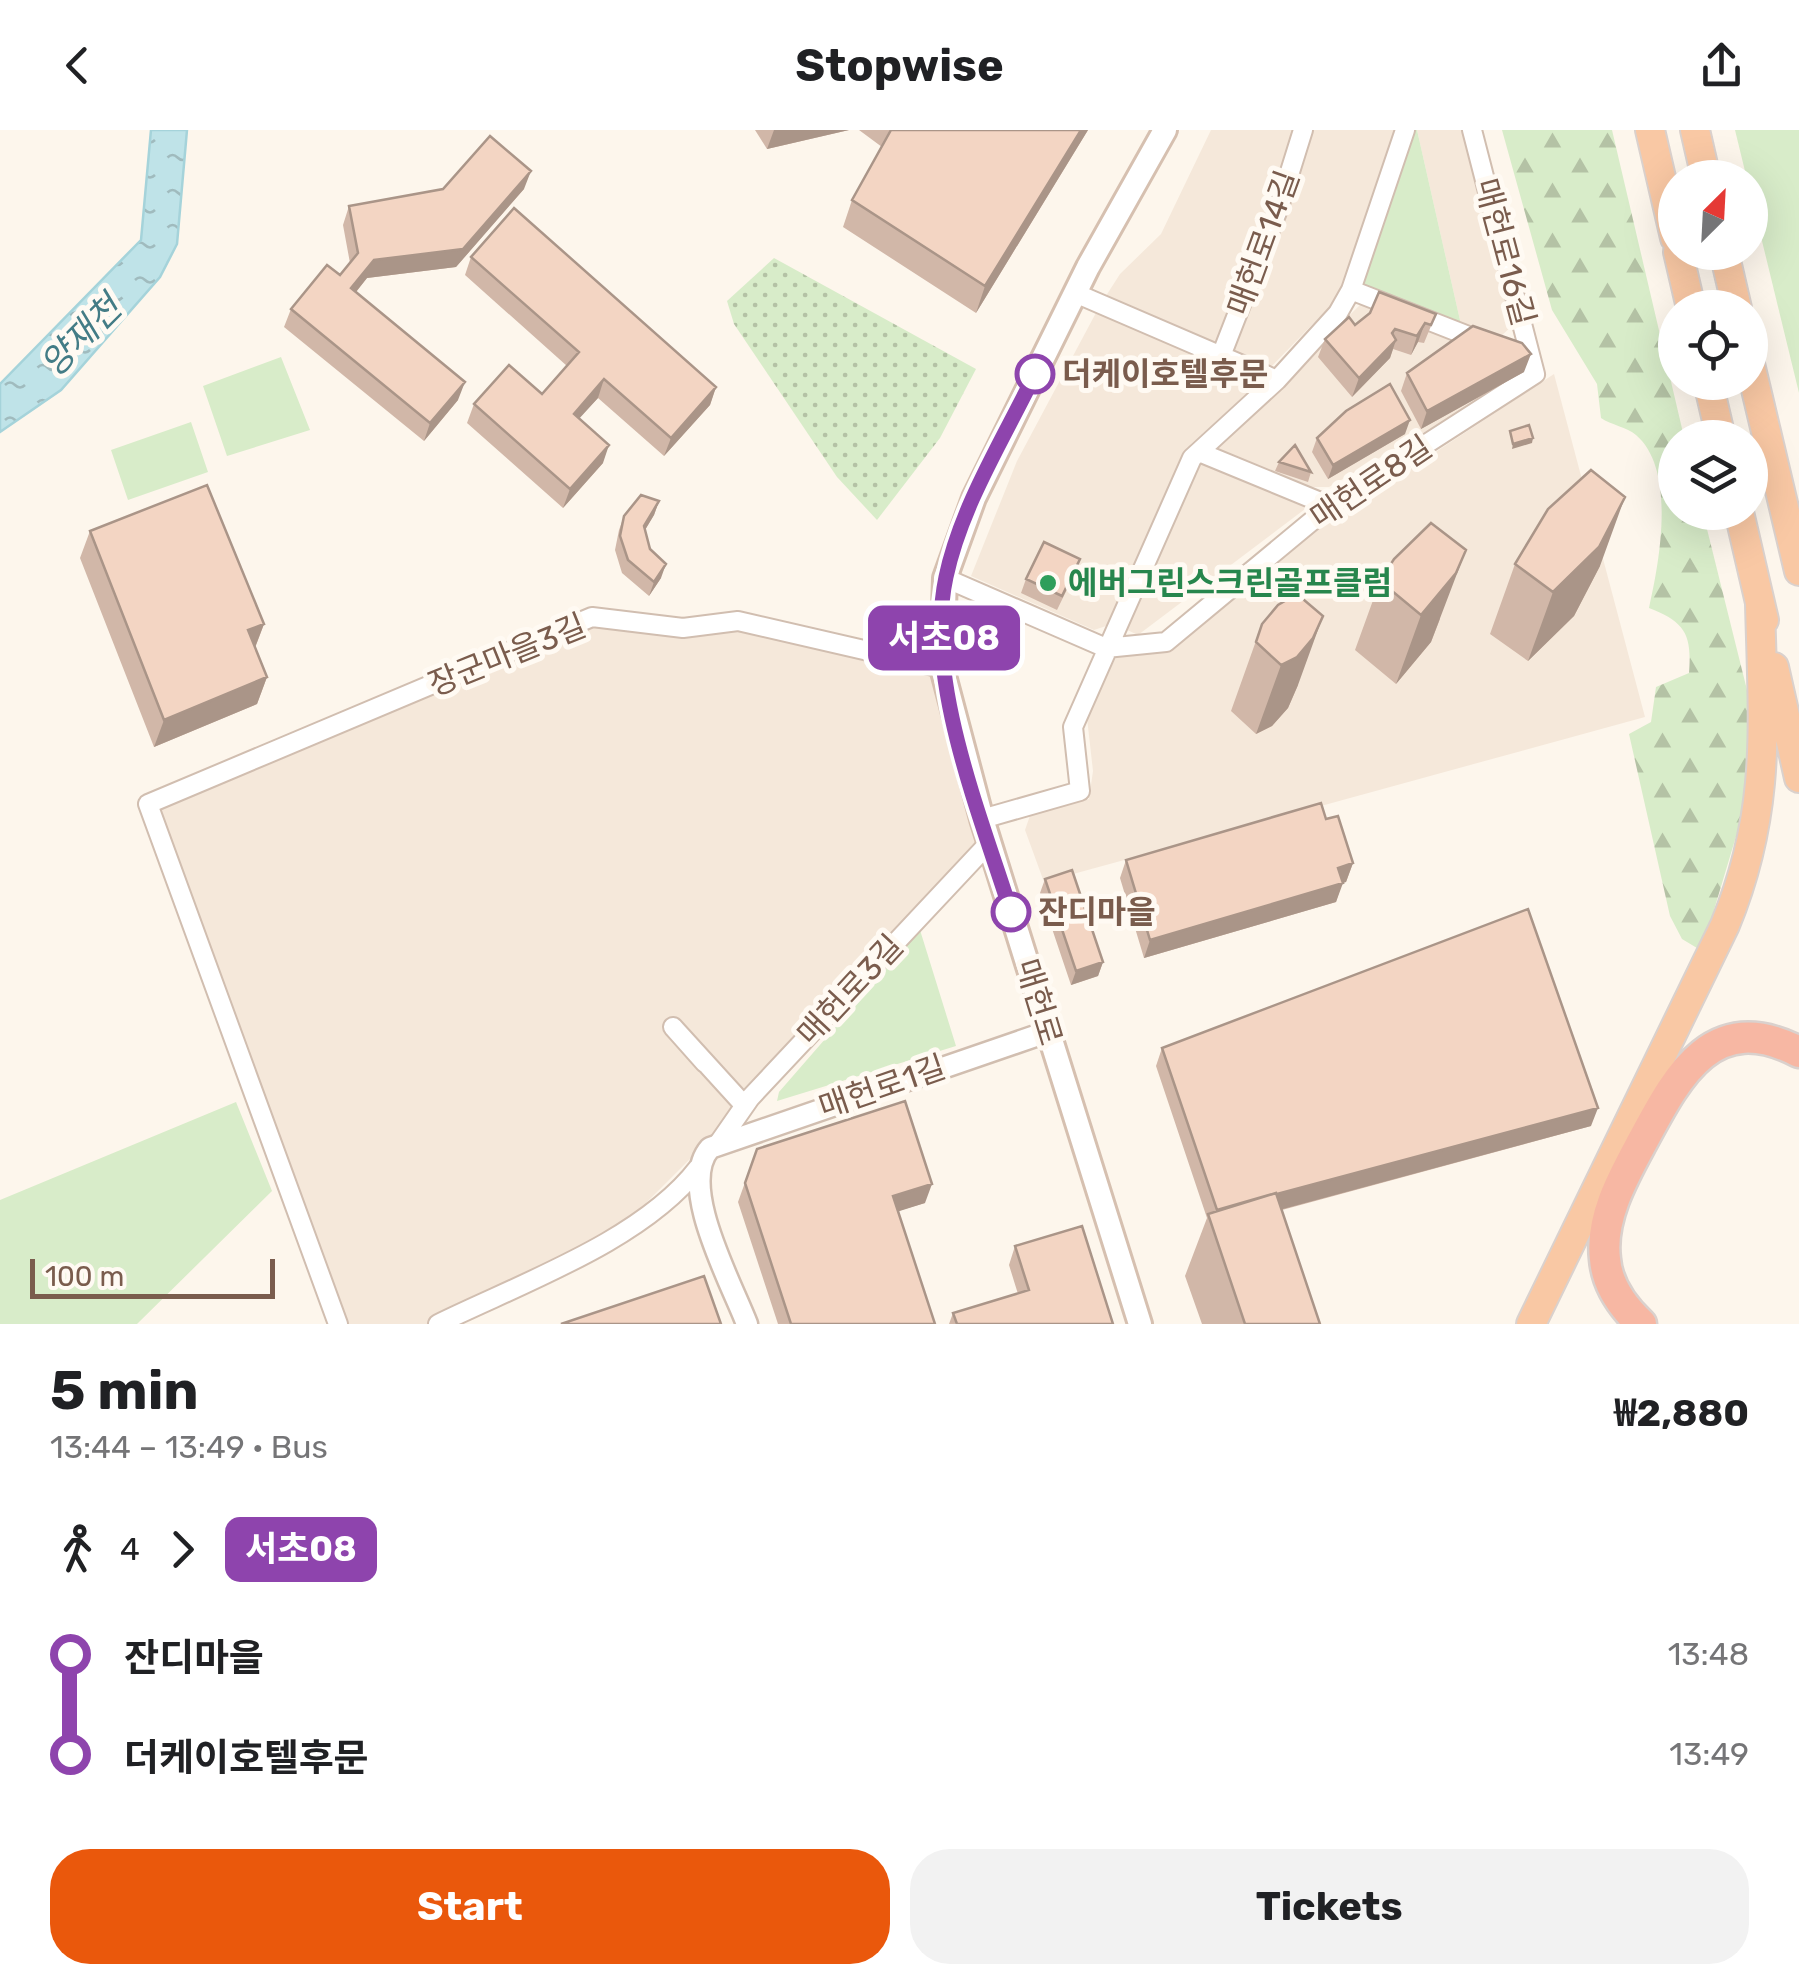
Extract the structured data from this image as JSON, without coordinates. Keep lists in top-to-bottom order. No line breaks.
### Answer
{"streets":{"main road":["매헌로"],"street":["매헌로14길","매헌로16길","매헌로8길","장군마을3길","매헌로3길","매헌로1길"]},"crossings":[["매헌로16길","매헌로8길"],["매헌로8길","매헌로"],["장군마을3길","매헌로"],["매헌로3길","매헌로"],["매헌로3길","매헌로1길"],["매헌로","매헌로1길"]],"water":["양재천"],"places":["더케이호텔후문","에버그린스크린골프클럼","잔디마을"],"lines":["bus line 서초08"],"scale_bar":"100 m","north":"top right","page":{"header":"Stopwise","on_map":"서초08","scale":"100 m","heading":["5 min","13:44 – 13:49 · Bus","₩2,880"],"legs":["4","서초08"],"list":[{"name":"잔디마을","value":"13:48"},{"name":"더케이호텔후문","value":"13:49"}],"buttons":["Start","Tickets"]}}
